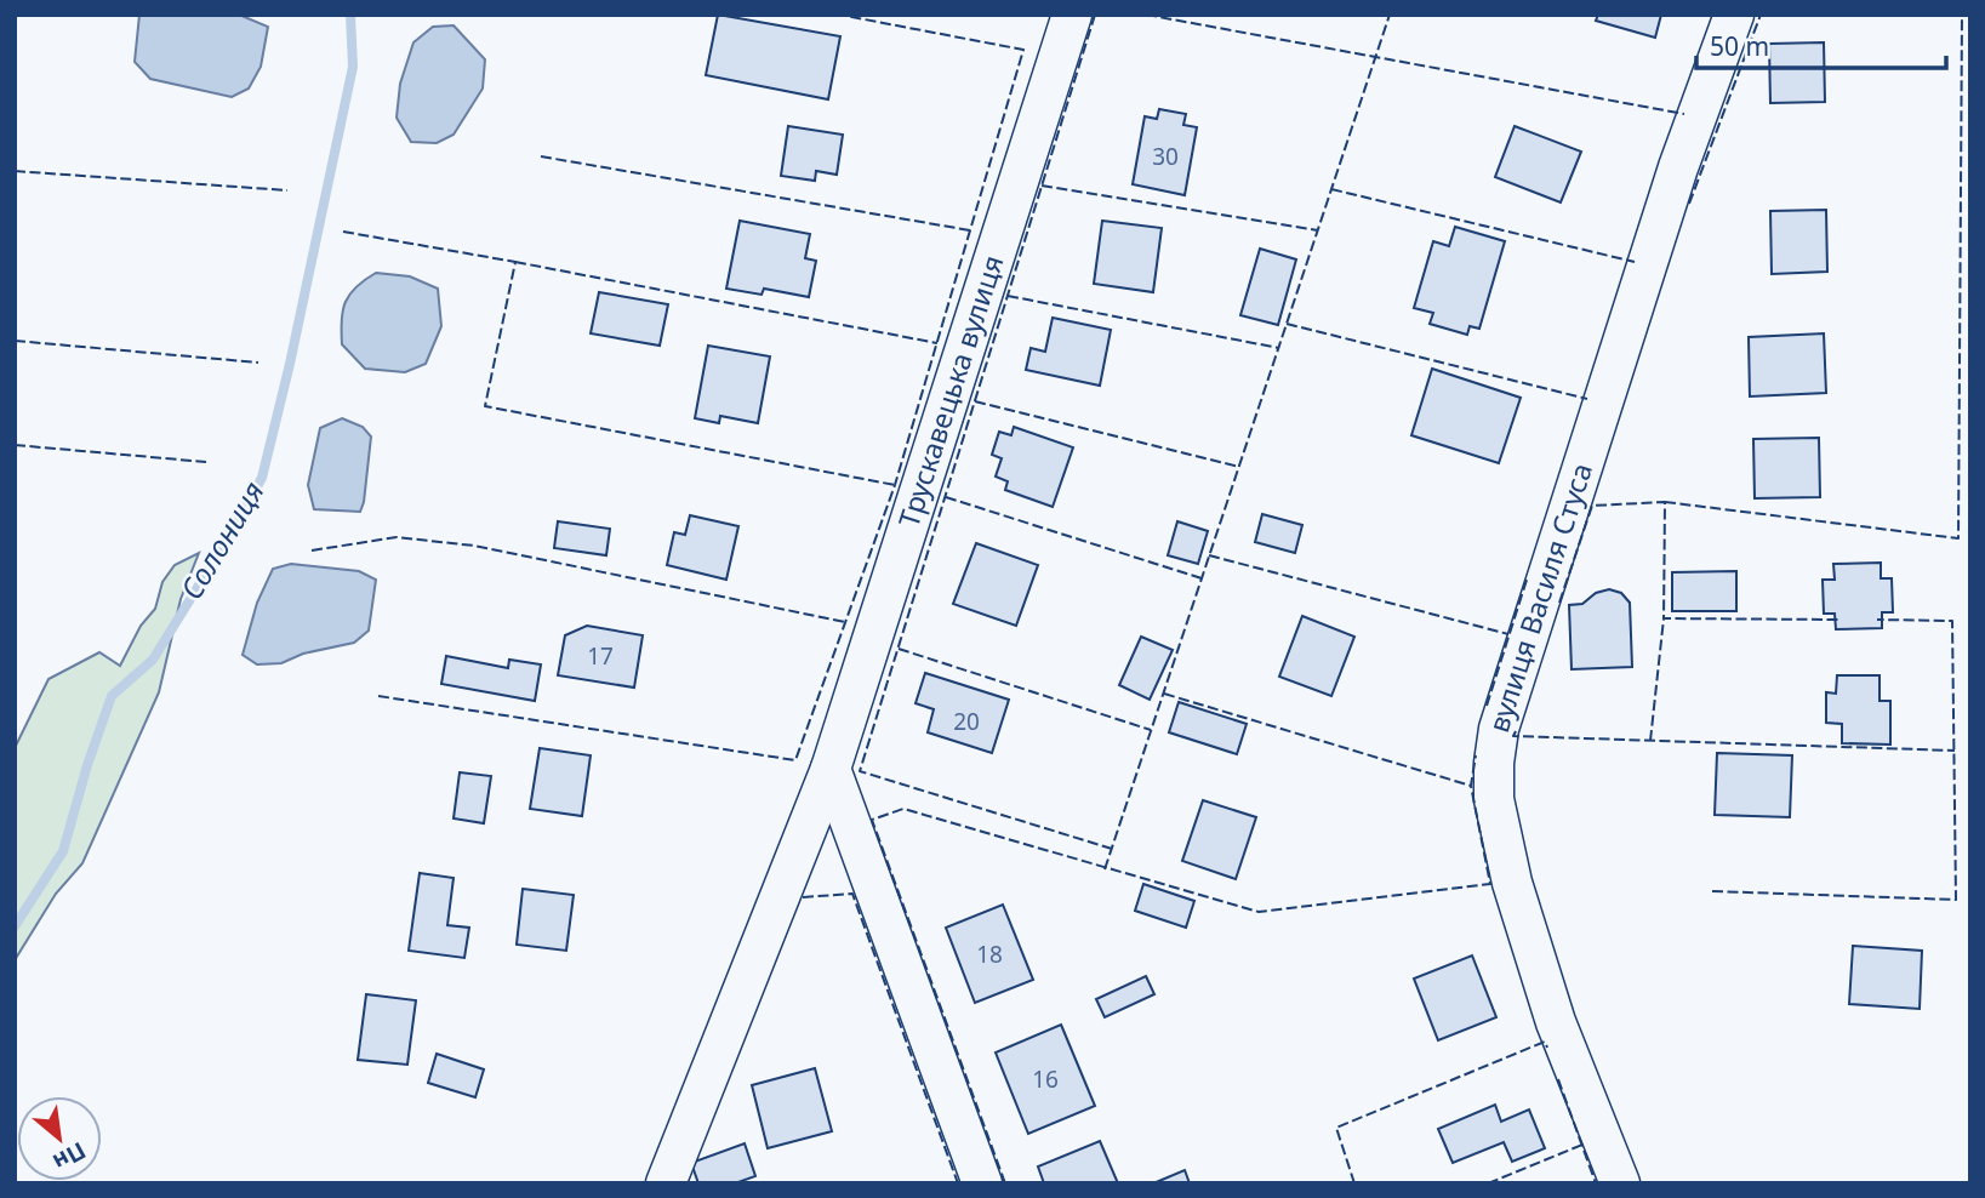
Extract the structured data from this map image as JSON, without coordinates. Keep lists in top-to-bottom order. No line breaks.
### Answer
{"streets":{"street":["Трускавецька вулиця","вулиця Василя Стуса"]},"water":["Солониця"],"house_numbers":["30","17","20","18","16"],"scale_bar":"50 m","north":"bottom right"}
